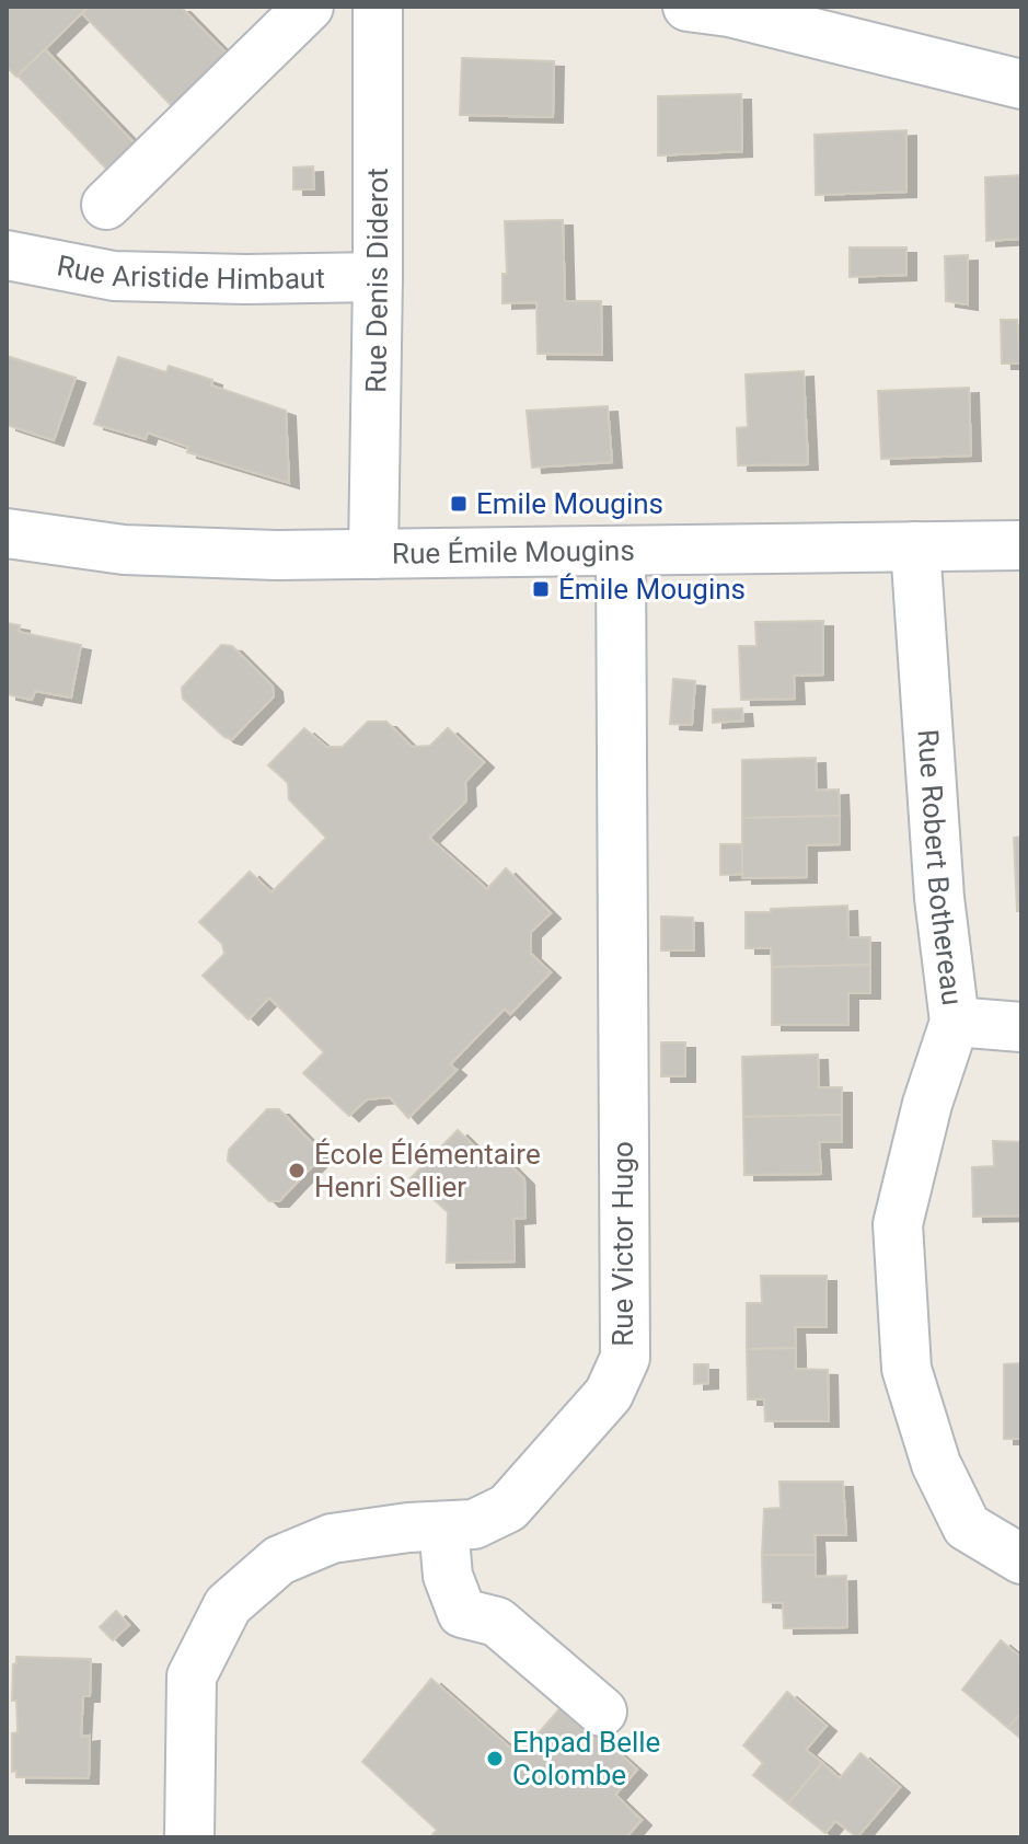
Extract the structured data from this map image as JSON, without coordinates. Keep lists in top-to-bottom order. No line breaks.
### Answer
{"streets":{"street":["Rue Aristide Himbaut","Rue Denis Diderot","Rue Émile Mougins","Rue Robert Bothereau","Rue Victor Hugo"]},"crossings":[["Rue Aristide Himbaut","Rue Denis Diderot"],["Rue Denis Diderot","Rue Émile Mougins"],["Rue Émile Mougins","Rue Robert Bothereau"],["Rue Émile Mougins","Rue Victor Hugo"]],"places":{"transit":["Emile Mougins","Émile Mougins"],"other":["École Élémentaire Henri Sellier","Ehpad Belle Colombe"]}}
